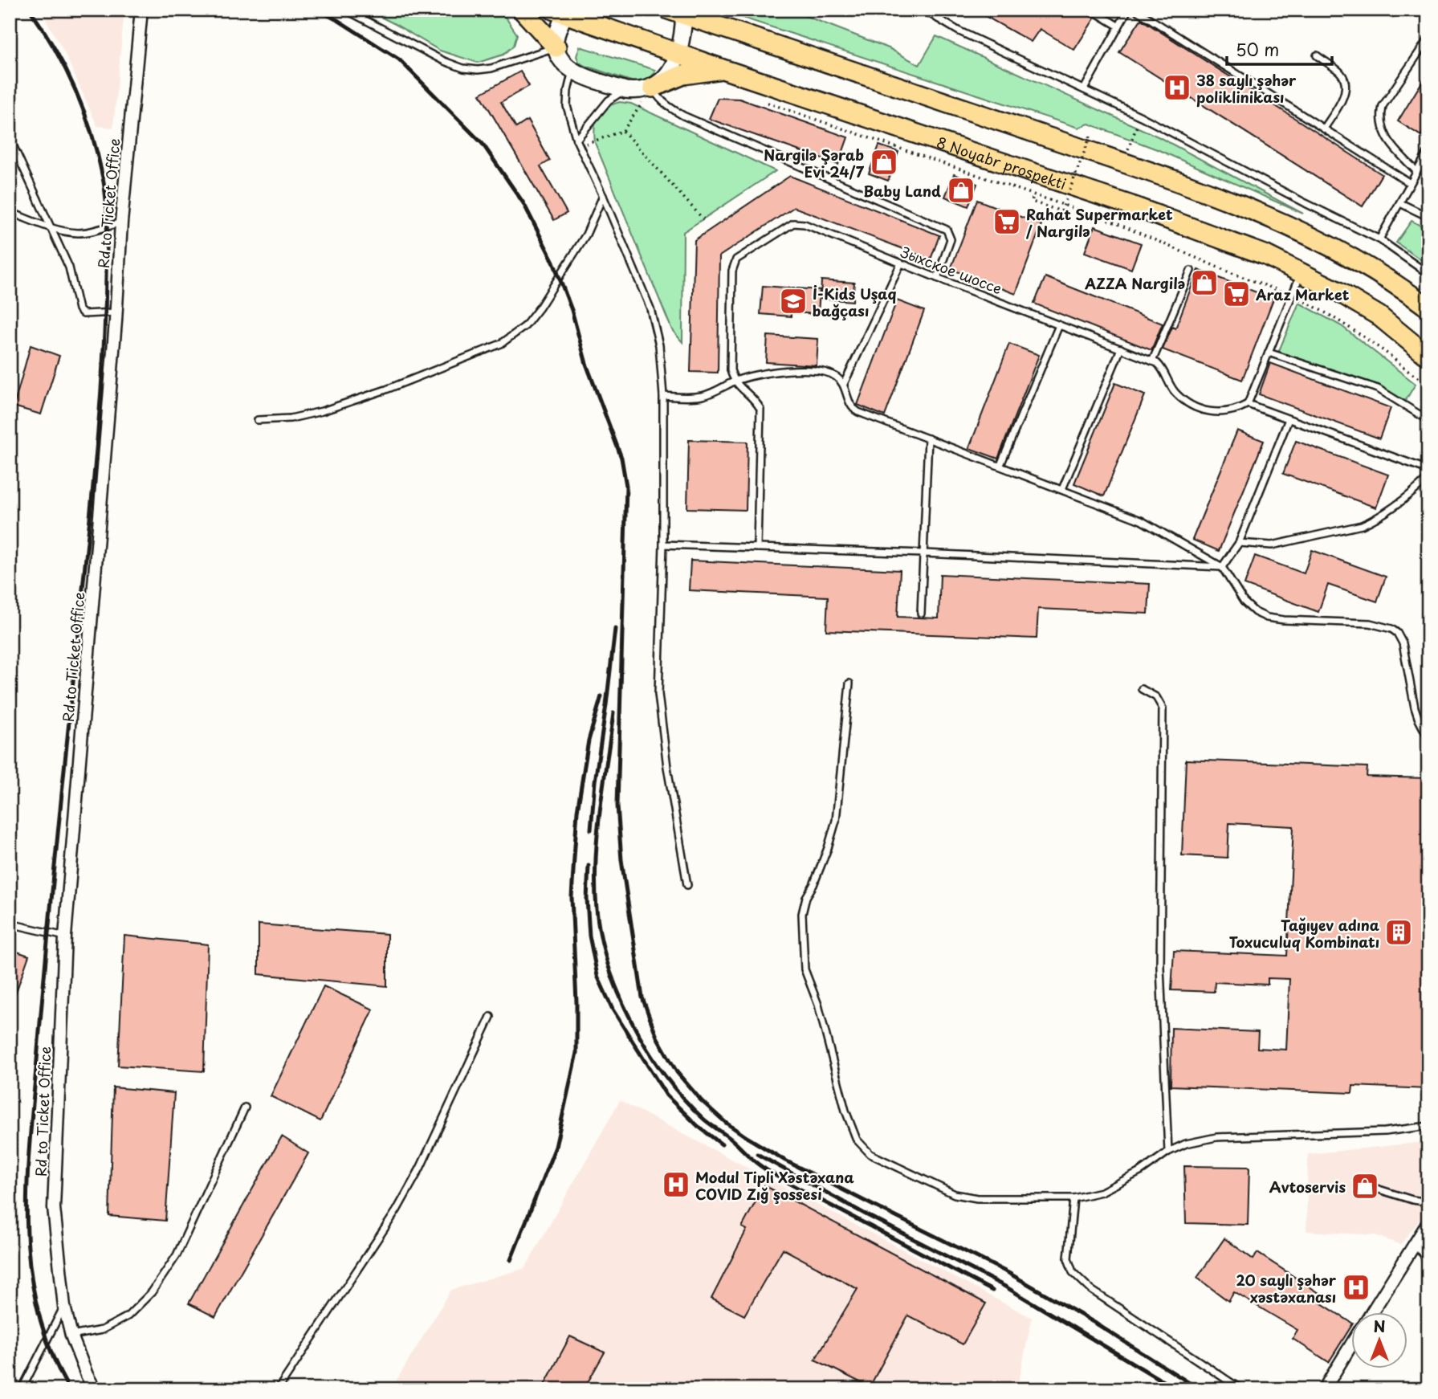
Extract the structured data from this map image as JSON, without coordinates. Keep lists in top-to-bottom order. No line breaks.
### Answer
{"streets":{"highway":["8 Noyabr prospekti"],"street":["Rd to Ticket Office"],"lane":["Зыхское шоссе"]},"places":{"hospital":["38 saylı şəhər poliklinikası","Modul Tipli Xəstəxana COVID Zığ şossesi","20 saylı şəhər xəstəxanası"],"shop":["Nargilə Şərab Evi 24/7","Baby Land","AZZA Nargilə","Avtoservis"],"supermarket":["Rahat Supermarket / Nargilə","Araz Market"],"school or university":["İ-Kids Uşaq bağçası"],"building":["Tağıyev adına Toxuculuq Kombinatı"]},"scale_bar":"50 m","north":"top"}
